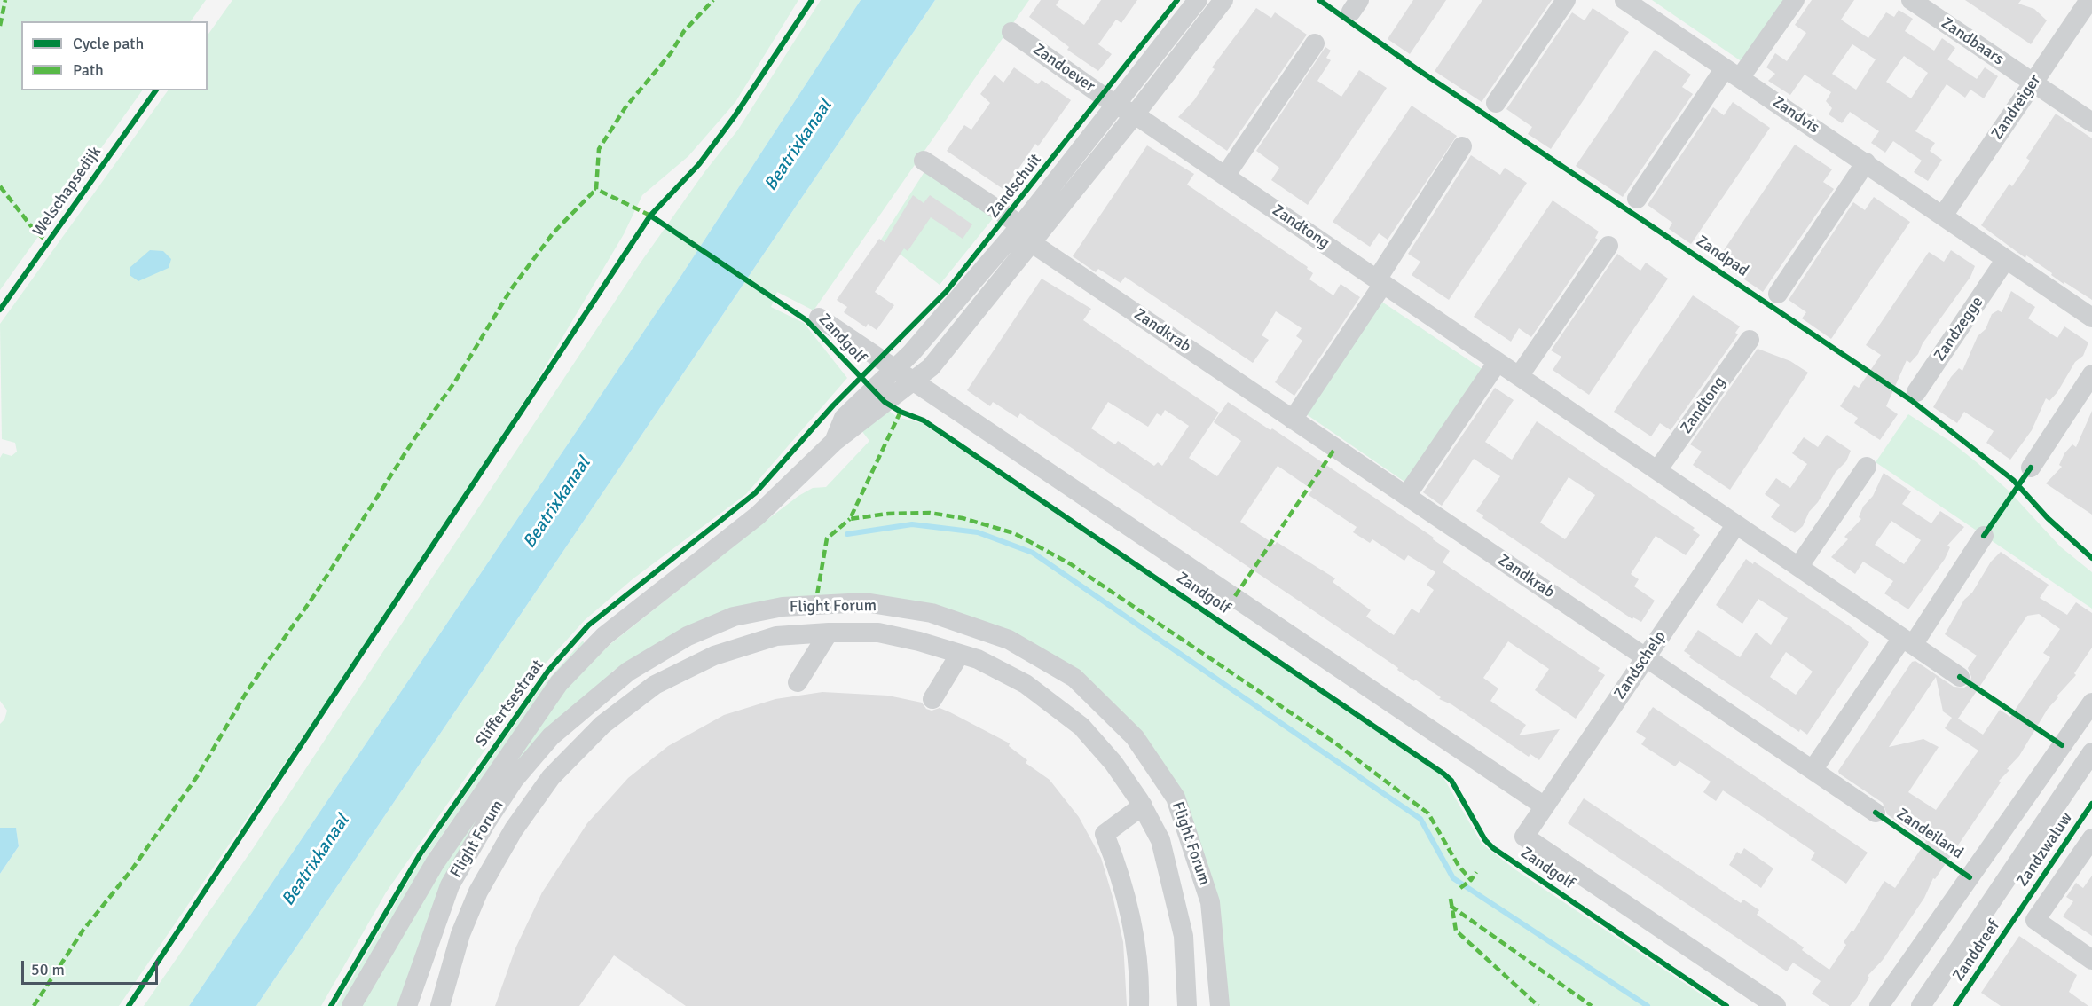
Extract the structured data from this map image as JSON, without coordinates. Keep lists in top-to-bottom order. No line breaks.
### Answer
{"streets":{"street":["Zandbaars","Zandoever","Zandreiger","Zandvis","Zandschuit","Zandtong","Zandzegge","Zandkrab","Zandgolf","Flight Forum","Zandschelp","Sliffertsestraat","Zandeiland","Zandzwaluw","Zanddreef"],"cycle path":["Welschapsedijk","Zandpad"]},"crossings":[["Zandbaars","Zandreiger"],["Zandoever","Zandschuit"],["Zandoever","Zandtong"],["Zandreiger","Zandvis"],["Zandschuit","Zandgolf"],["Zandschuit","Sliffertsestraat"],["Zandtong","Zandschelp"],["Zandkrab","Zandschelp"],["Zandkrab","Zandeiland"],["Zandgolf","Zandschelp"],["Zandgolf","Sliffertsestraat"],["Zandschelp","Zandeiland"]],"water":["Beatrixkanaal"],"legend":["Cycle path","Path"],"scale_bar":"50 m"}
